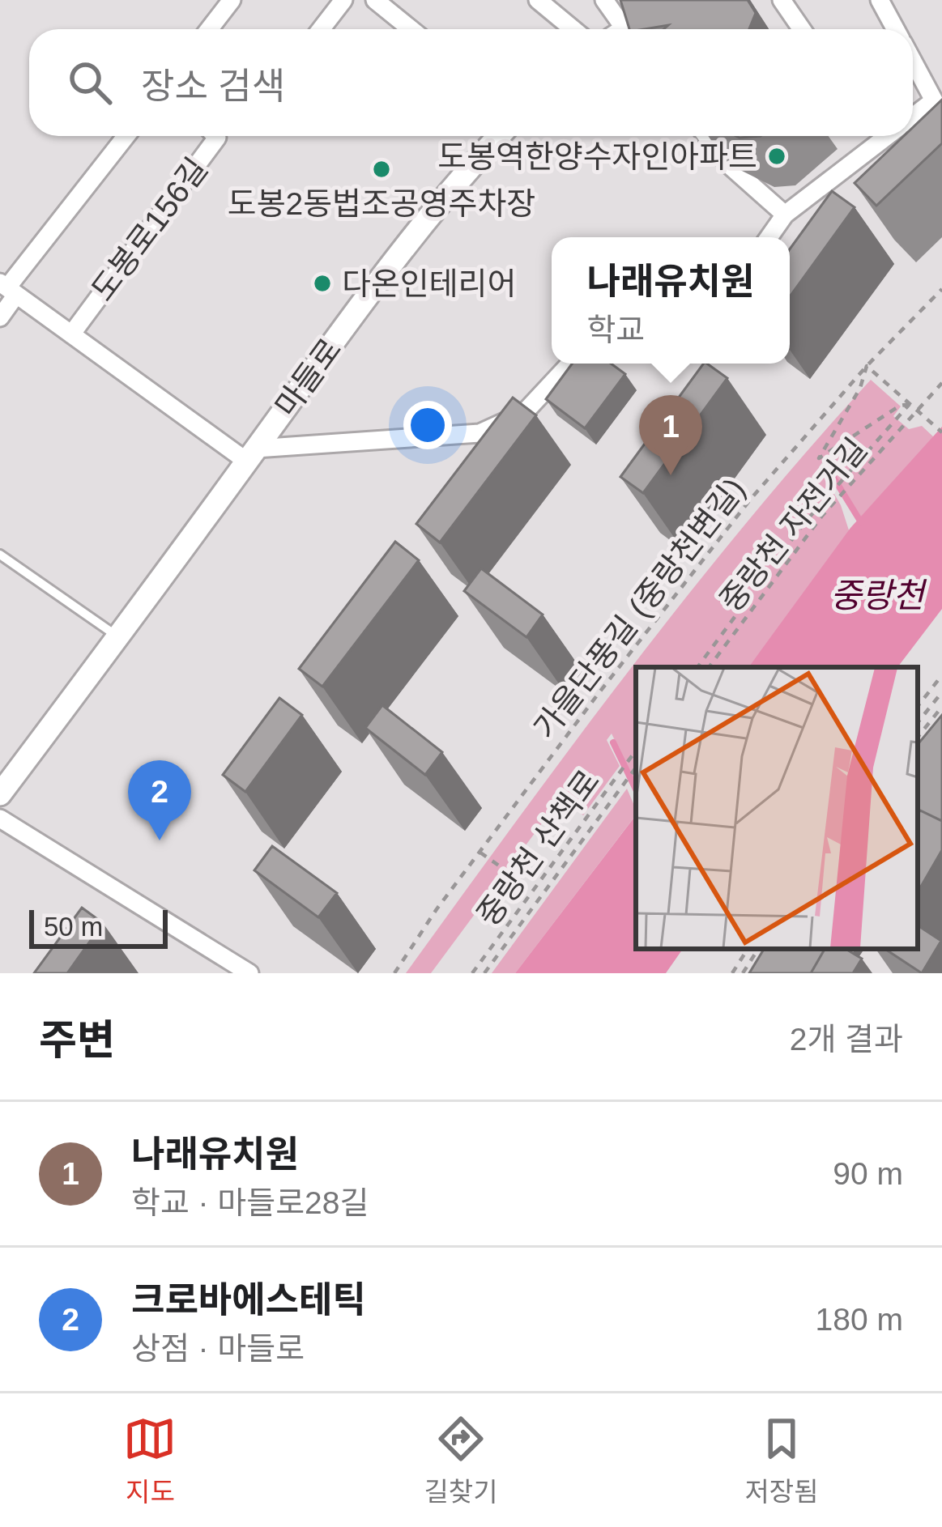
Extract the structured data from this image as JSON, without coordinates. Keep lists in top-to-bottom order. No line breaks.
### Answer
{"streets":{"street":["도봉로156길","마들로"],"path":["중랑천 자전거길","가을단풍길 (중랑천변길)","중랑천 산책로"]},"crossings":[["도봉로156길","마들로"]],"water":["중랑천"],"places":["도봉역한양수자인아파트","도봉2동법조공영주차장","다온인테리어"],"scale_bar":"50 m","page":{"search":"장소 검색","popup":["나래유치원","학교"],"pins":["1","2"],"scale":"50 m","heading":["주변","2개 결과"],"list":[{"mark":"1","name":"나래유치원","note":"학교 · 마들로28길","value":"90 m"},{"mark":"2","name":"크로바에스테틱","note":"상점 · 마들로","value":"180 m"}],"nav":["지도","길찾기","저장됨"]}}
